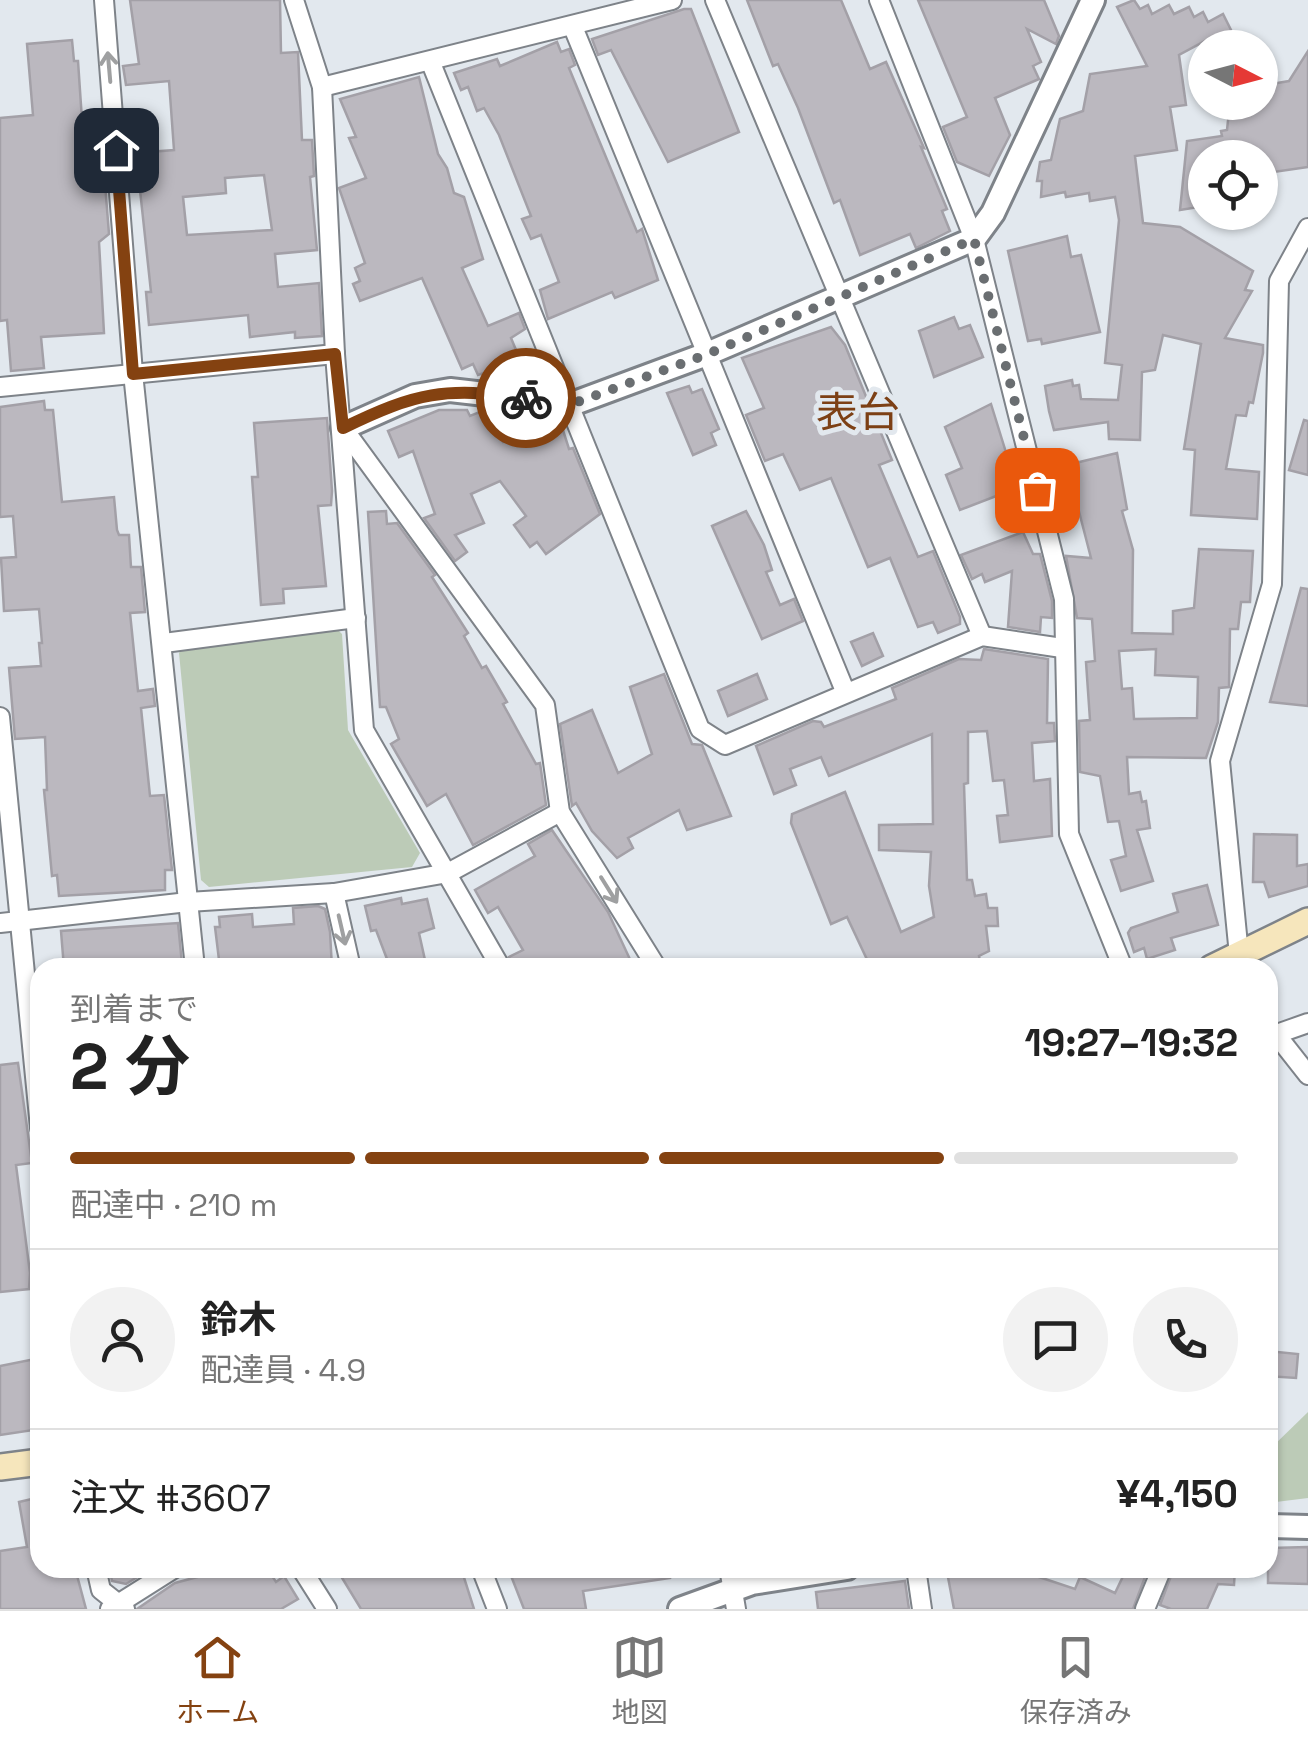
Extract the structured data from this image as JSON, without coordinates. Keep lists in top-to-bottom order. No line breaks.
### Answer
{"districts":["表台"],"north":"right","page":{"heading":["2 分","到着まで","19:27–19:32"],"panel":["鈴木","配達員 · 4.9","注文 #3607","¥4,150"],"bar":"配達中 · 210 m","tabs":["ホーム","地図","保存済み"]}}
